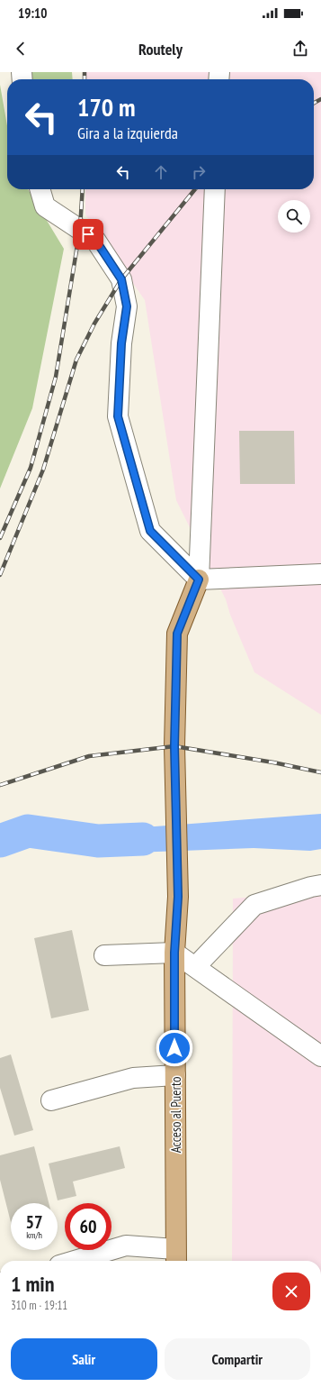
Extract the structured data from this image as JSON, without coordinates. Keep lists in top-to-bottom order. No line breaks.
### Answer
{"streets":{"main road":["Acceso al Puerto"]},"page":{"status":"19:10","header":"Routely","turn":["170 m","Gira a la izquierda"],"speed":"57 km/h","limit":"60","heading":["1 min","310 m · 19:11"],"buttons":["Salir","Compartir"]}}
